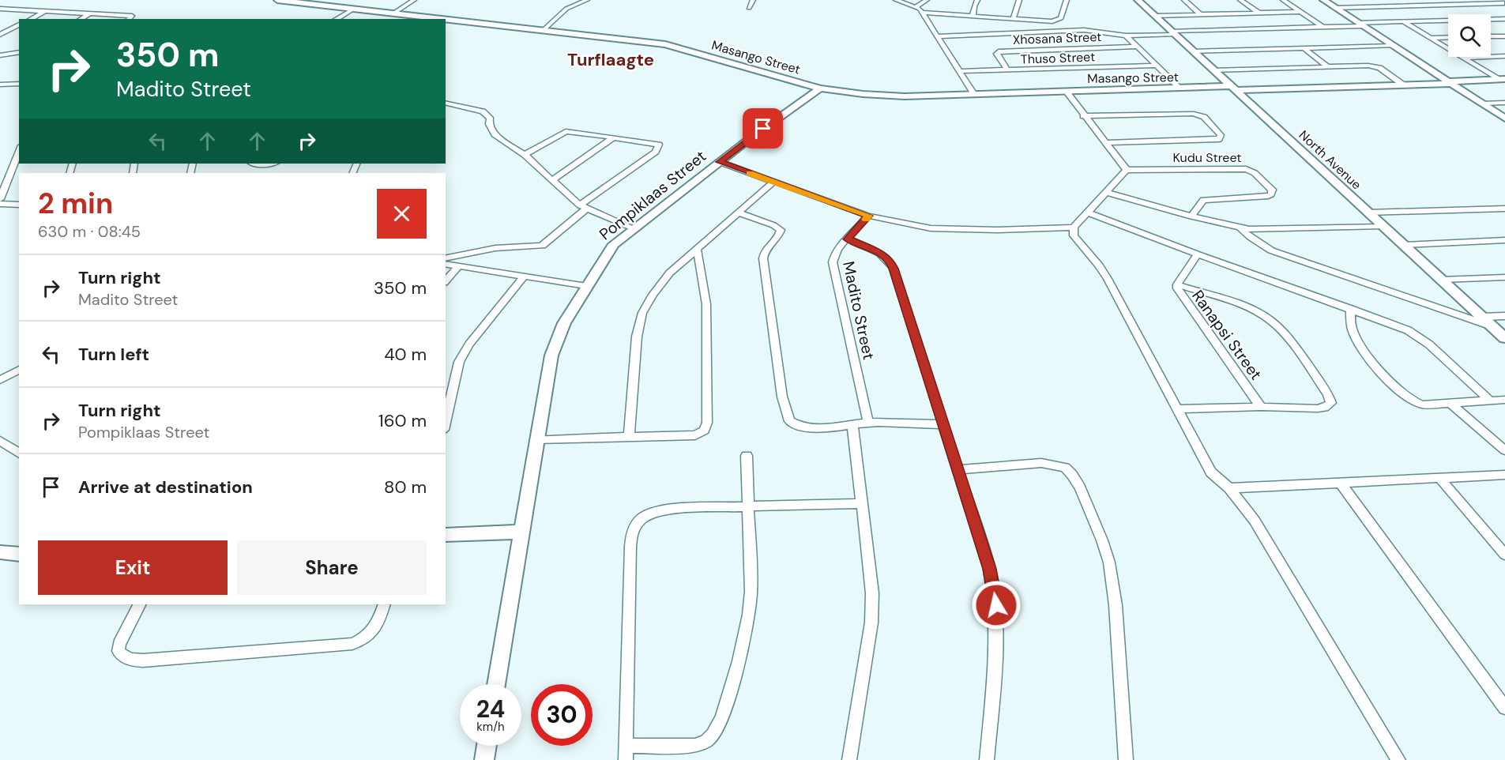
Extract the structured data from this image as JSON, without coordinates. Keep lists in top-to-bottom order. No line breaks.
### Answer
{"streets":{"street":["Xhosana Street","Masango Street","Thuso Street","Kudu Street","North Avenue","Pompiklaas Street","Madito Street","Ranapsi Street"]},"crossings":[["Xhosana Street","Thuso Street"],["Masango Street","North Avenue"],["Masango Street","Pompiklaas Street"]],"districts":["Turflaagte"],"page":{"turn":["350 m","Madito Street"],"heading":["2 min","630 m · 08:45"],"list":[{"name":"Turn right","note":"Madito Street","value":"350 m"},{"name":"Turn left","value":"40 m"},{"name":"Turn right","note":"Pompiklaas Street","value":"160 m"},{"name":"Arrive at destination","value":"80 m"}],"buttons":["Exit","Share"],"speed":"24 km/h","limit":"30"}}
